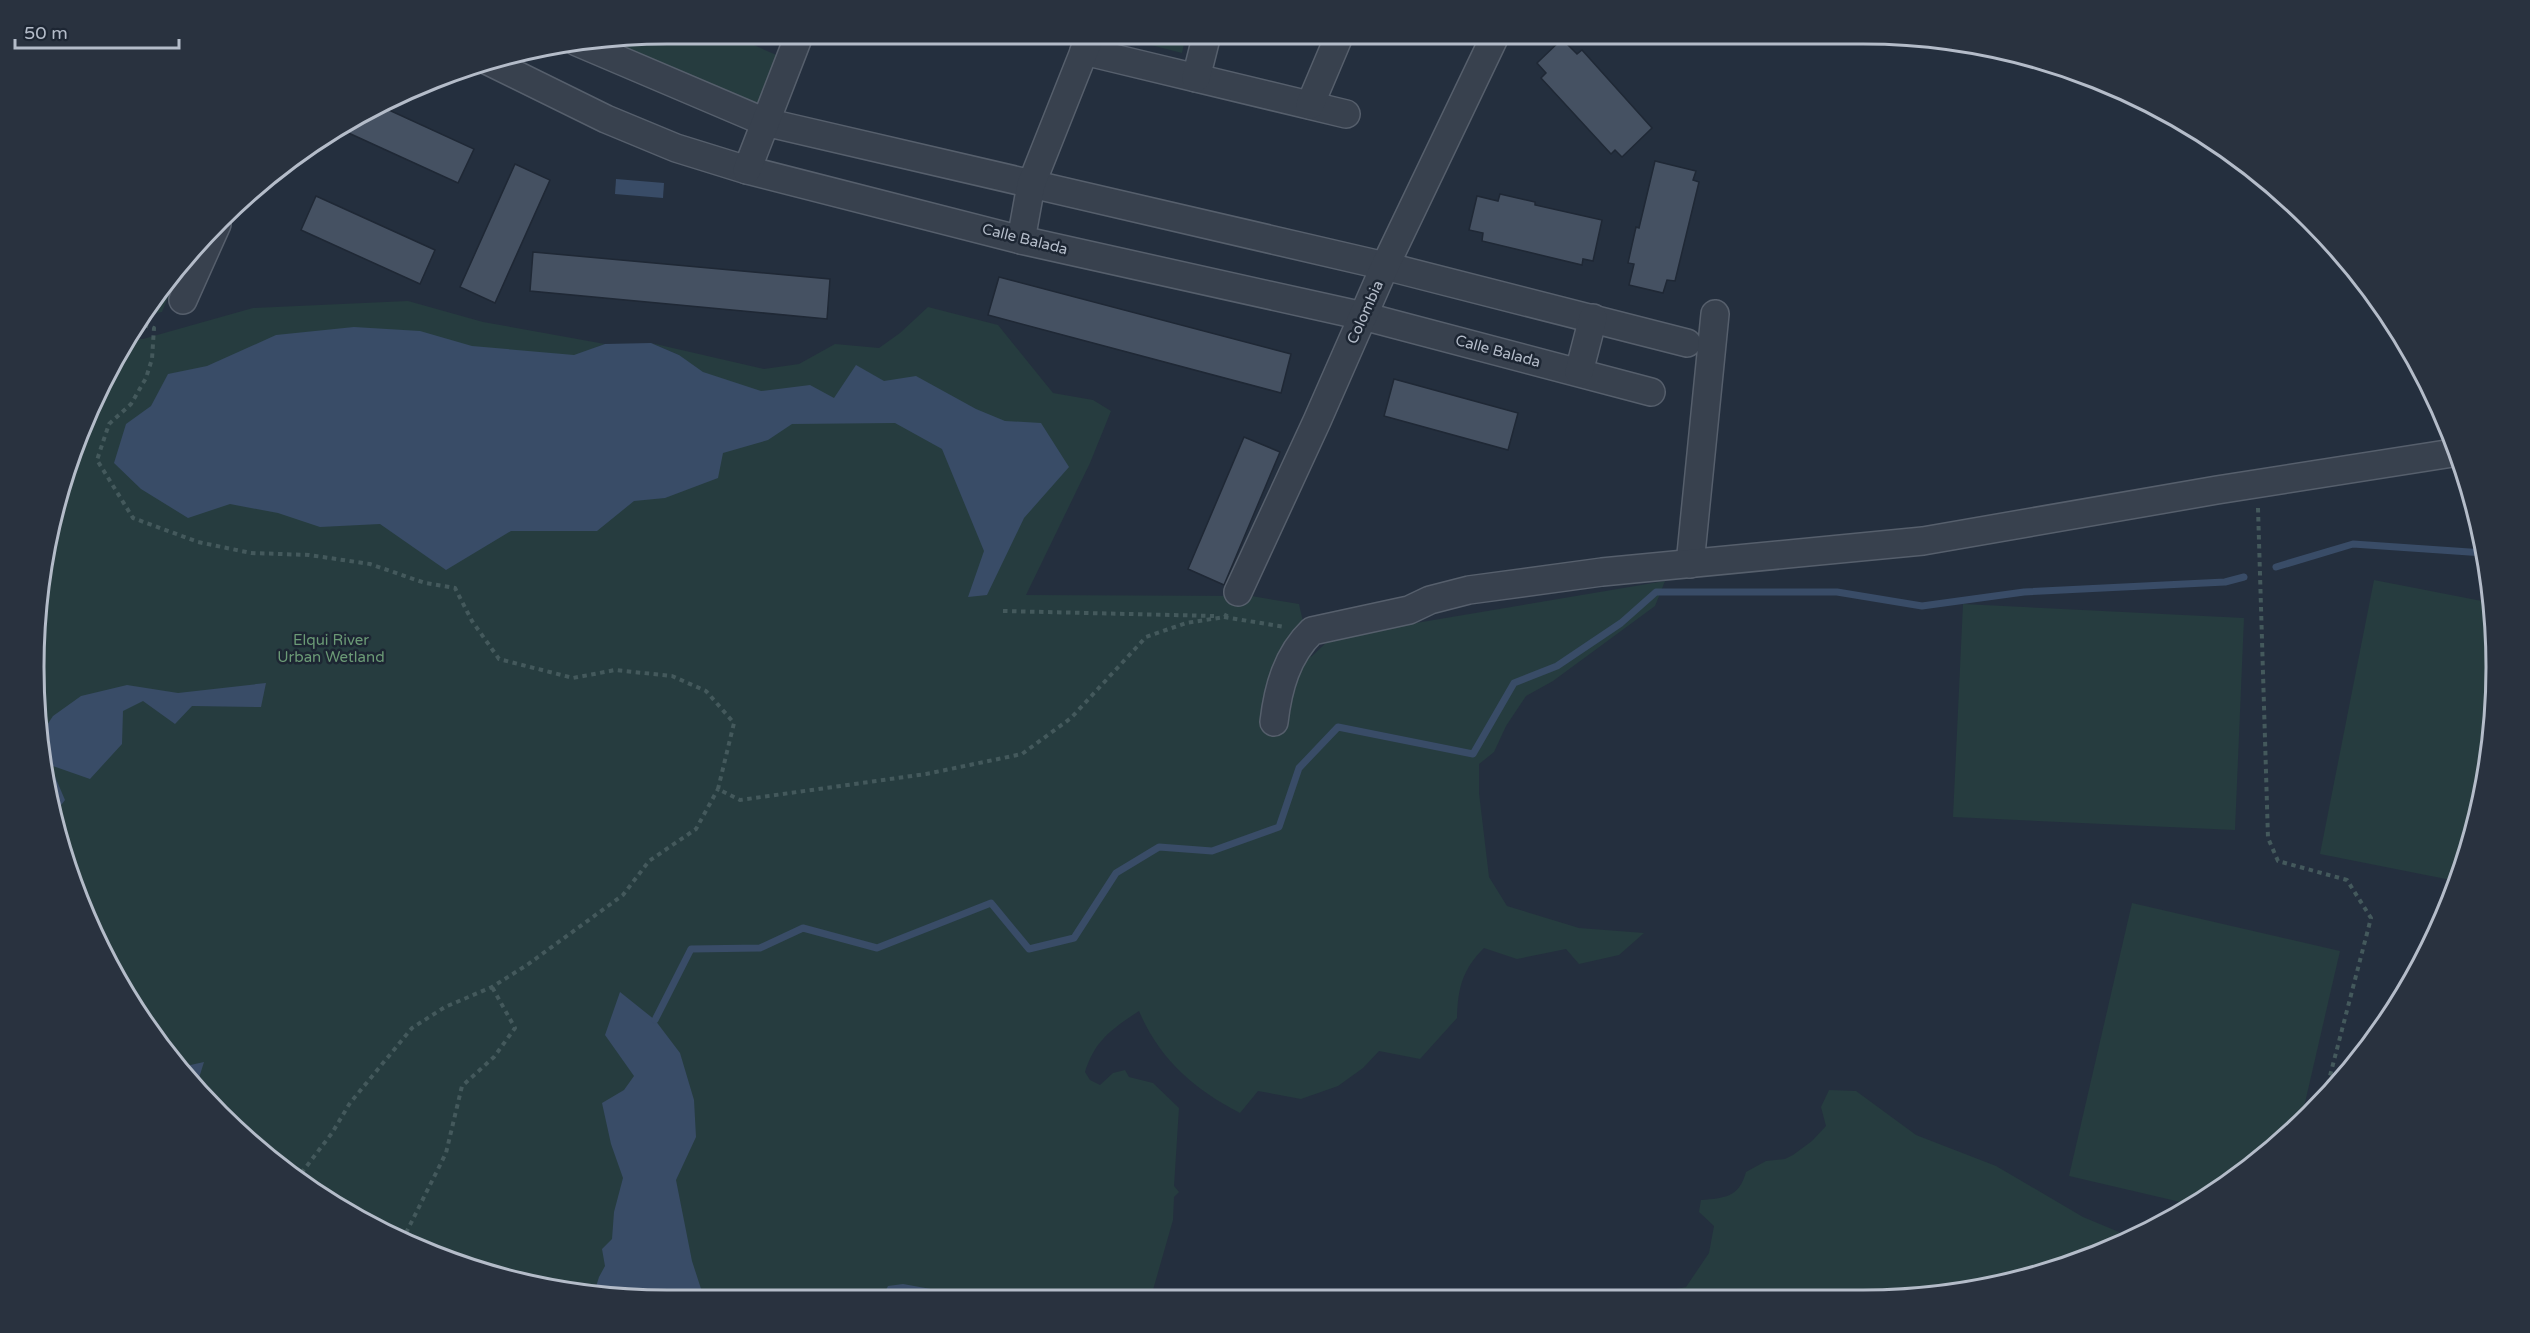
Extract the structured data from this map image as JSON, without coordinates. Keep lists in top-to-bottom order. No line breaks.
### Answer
{"streets":{"street":["Calle Balada","Colombia"]},"crossings":[["Calle Balada","Colombia"]],"parks":["Elqui River Urban Wetland"],"scale_bar":"50 m"}
